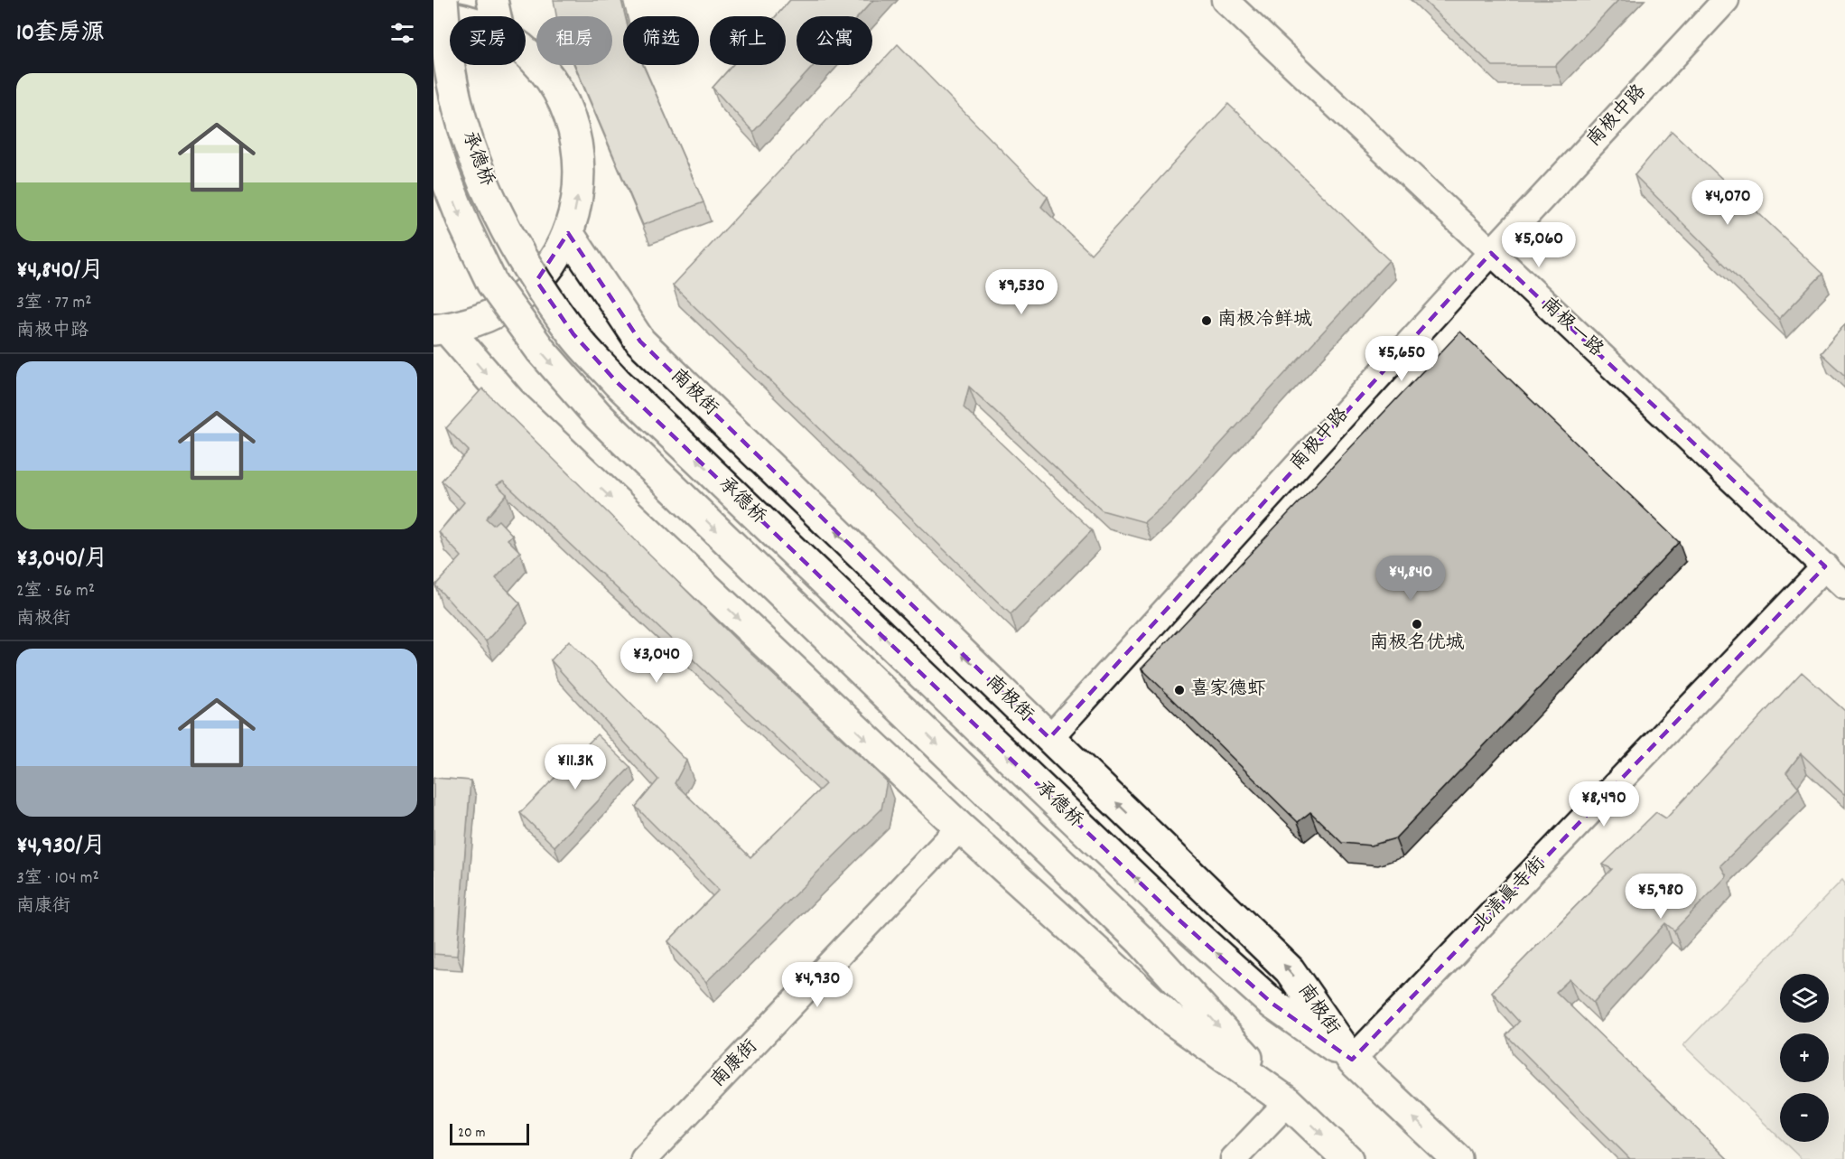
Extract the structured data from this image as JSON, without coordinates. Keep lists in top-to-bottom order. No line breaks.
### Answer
{"streets":{"highway":["承德桥","南极街"],"street":["南极中路","南极一路","北清真寺街","南康街"]},"crossings":[["南极中路","南极一路"],["南极中路","南极街"],["承德桥","南极街"],["承德桥","北清真寺街"],["南极一路","北清真寺街"],["南极街","北清真寺街"]],"places":["南极冷鲜城","南极名优城","喜家德虾"],"scale_bar":"20 m","page":{"heading":"10套房源","chip":["买房","租房","筛选","新上","公寓"],"list":[{"name":"¥4,840/月","note":"3室 · 77 m² · 南极中路"},{"name":"¥3,040/月","note":"2室 · 56 m² · 南极街"},{"name":"¥4,930/月","note":"3室 · 104 m² · 南康街"}],"price":["¥4,070","¥5,060","¥9,530","¥5,650","¥4,840","¥3,040","¥11.3K","¥8,490","¥5,980","¥4,930"],"map_buttons":["+","−"],"scale":"20 m"}}
